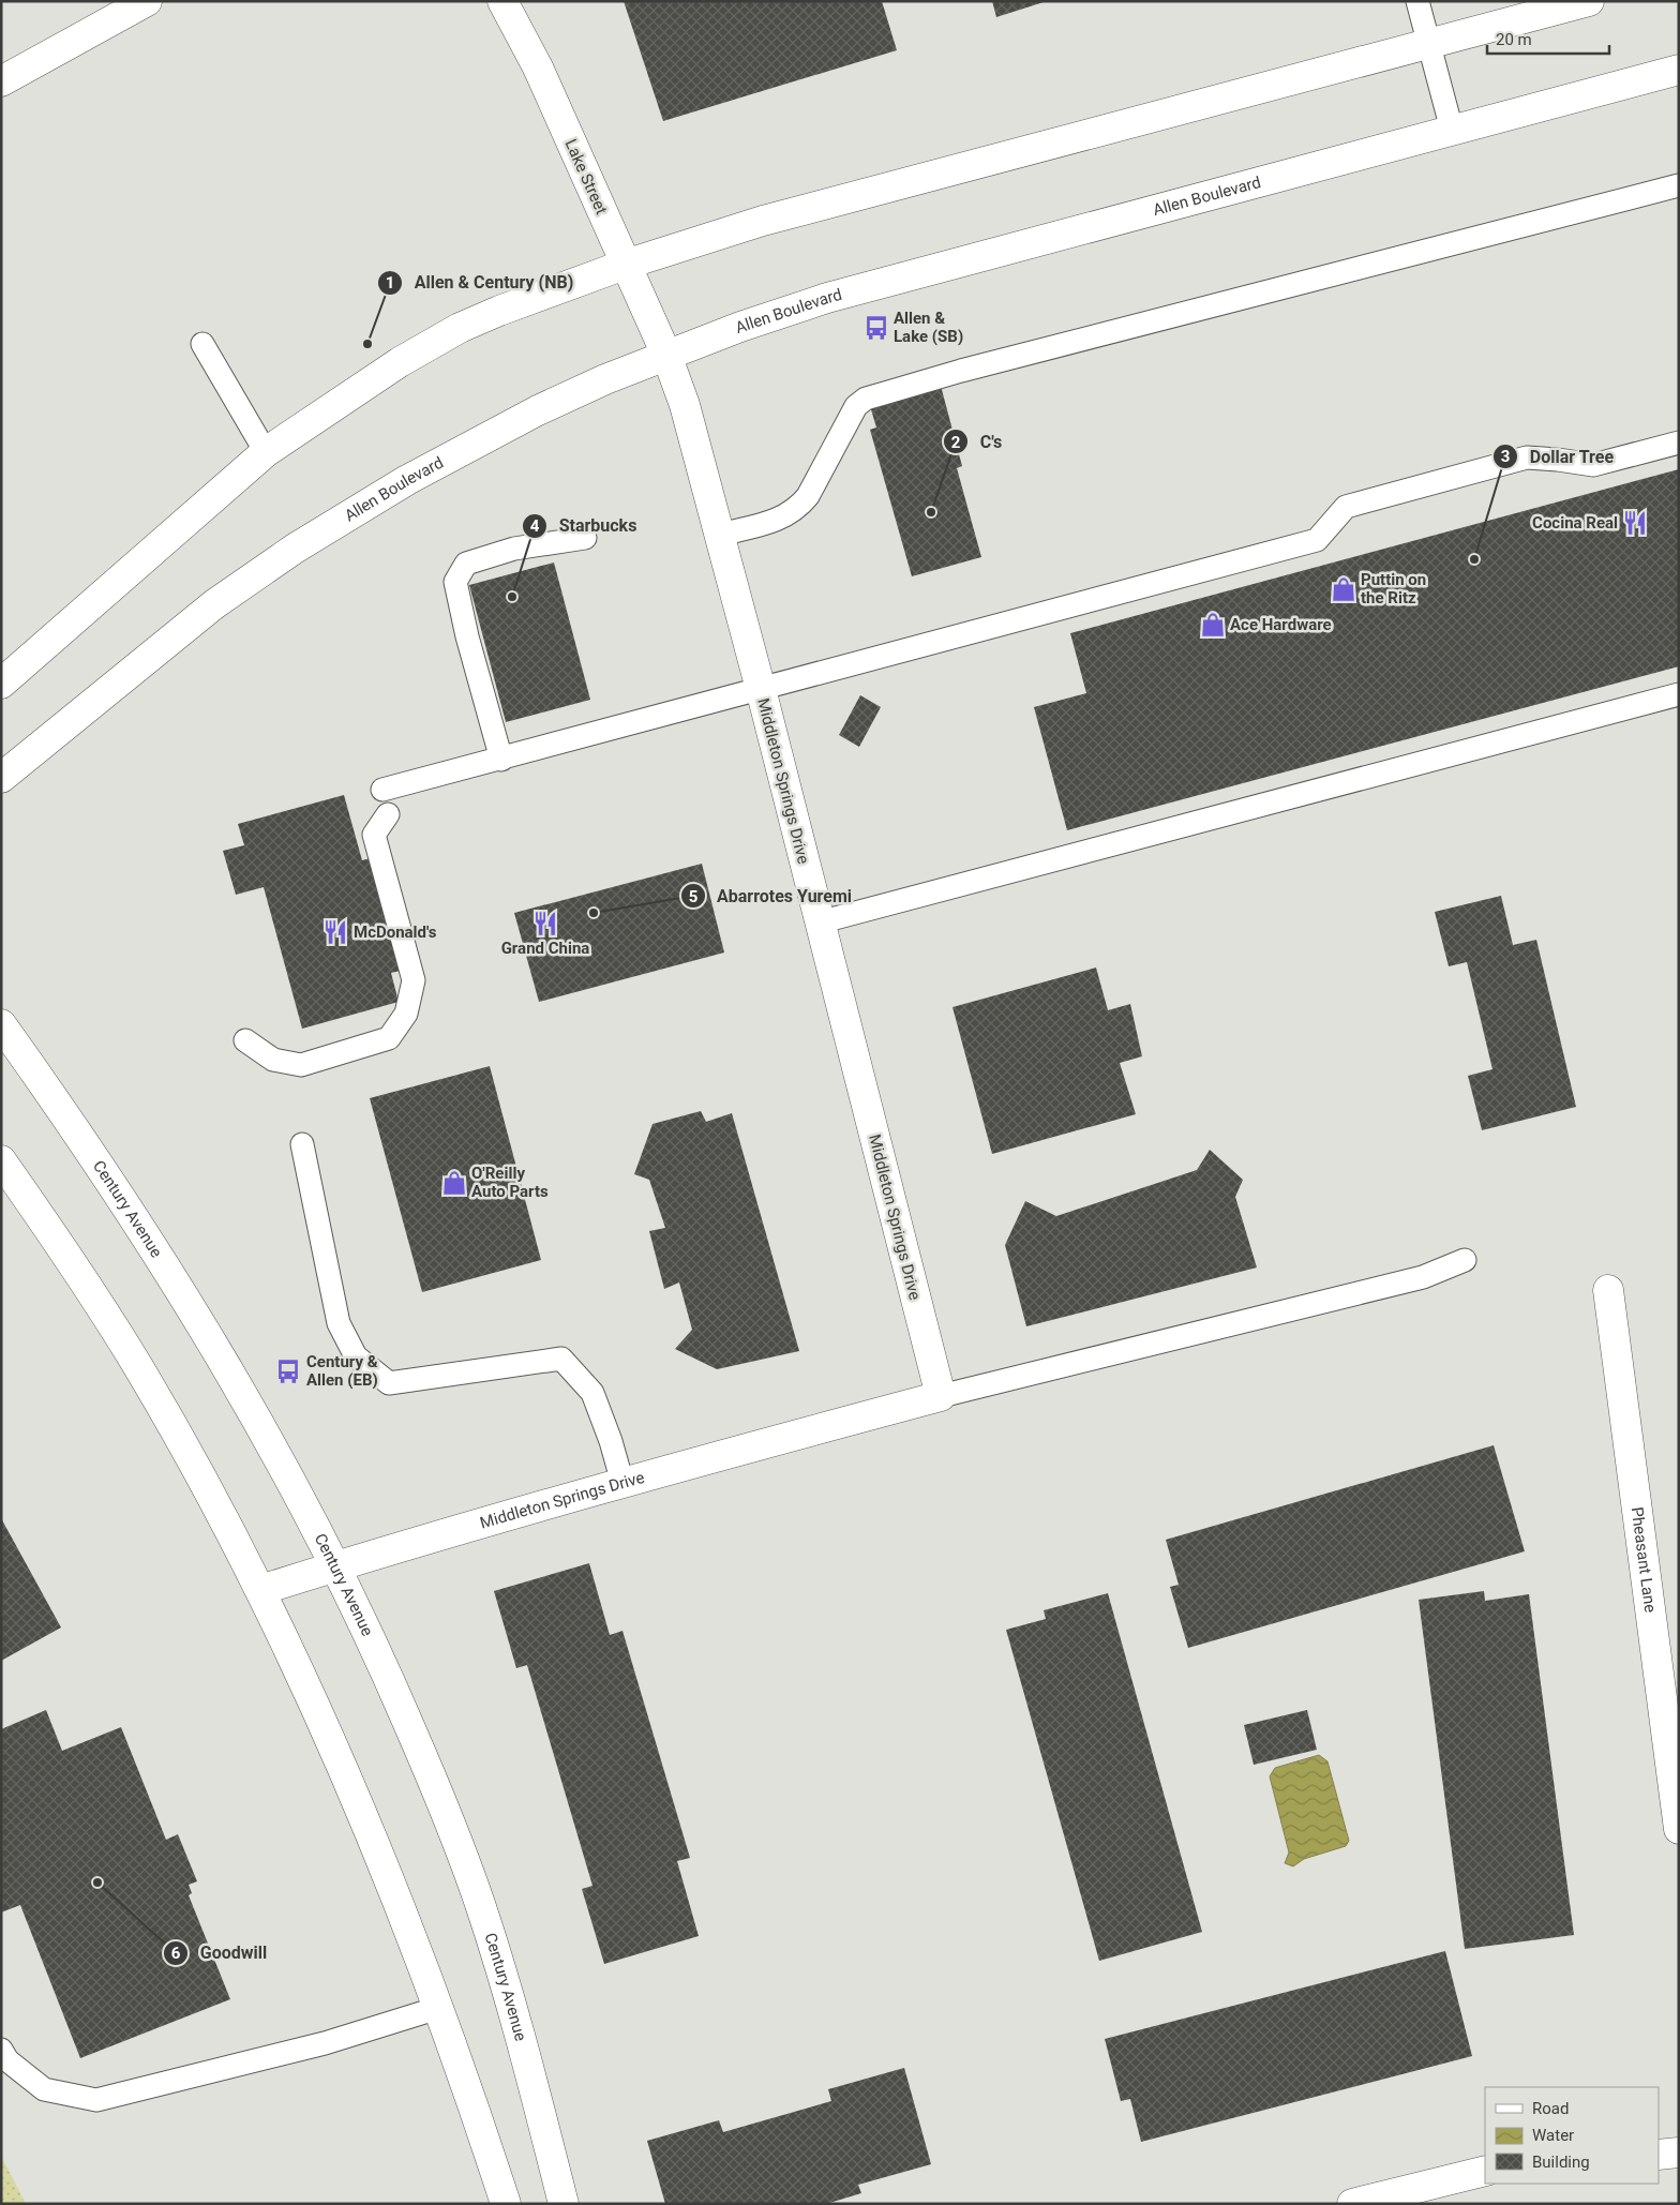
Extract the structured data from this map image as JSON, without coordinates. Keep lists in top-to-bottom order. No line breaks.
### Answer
{"streets":{"main road":["Lake Street","Allen Boulevard","Middleton Springs Drive","Century Avenue","Pheasant Lane"]},"crossings":[["Lake Street","Allen Boulevard"],["Lake Street","Middleton Springs Drive"],["Allen Boulevard","Middleton Springs Drive"],["Middleton Springs Drive","Century Avenue"]],"places":{"bus stop":["Allen & Lake (SB)","Century & Allen (EB)"],"other":["Allen & Century (NB)","C's","Dollar Tree","Starbucks","Abarrotes Yuremi","Goodwill"],"restaurant":["Cocina Real","Grand China","McDonald's"],"shop":["Puttin on the Ritz","Ace Hardware","O'Reilly Auto Parts"]},"legend":["Road","Water","Building"],"scale_bar":"20 m"}
